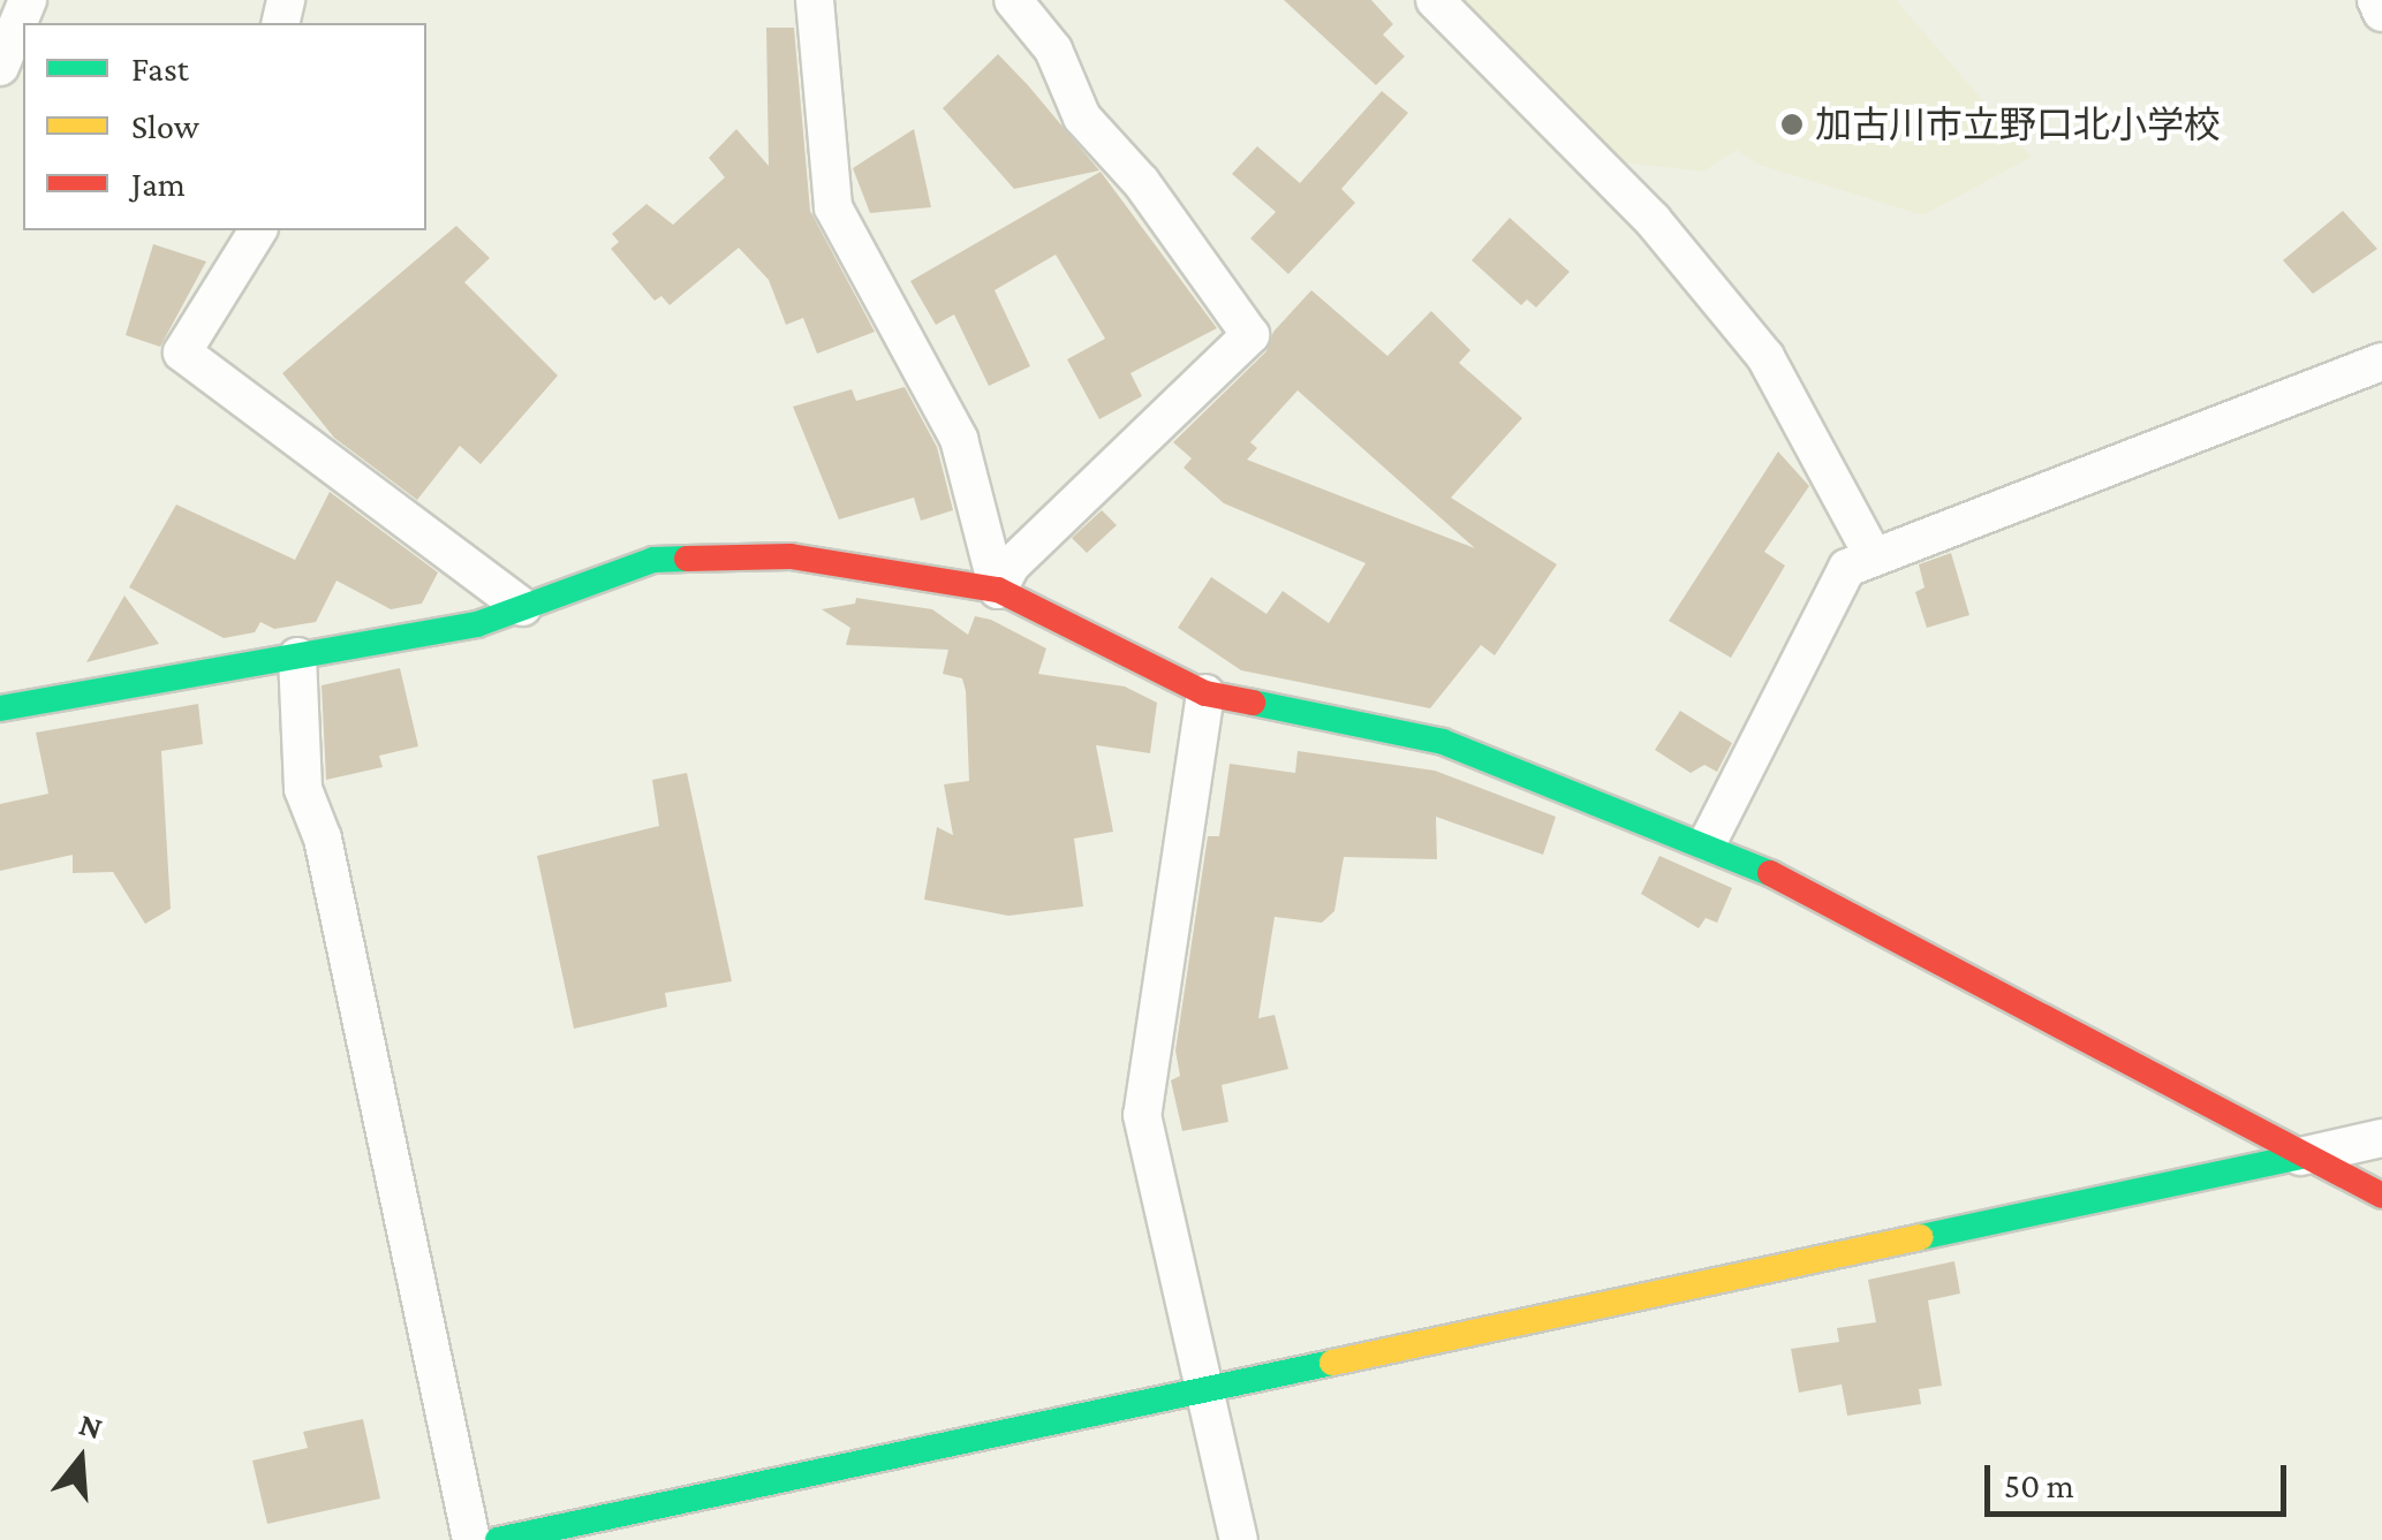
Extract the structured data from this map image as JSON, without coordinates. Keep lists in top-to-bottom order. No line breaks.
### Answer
{"places":["加古川市立野口北小学校"],"legend":["Fast","Slow","Jam"],"scale_bar":"50 m","north":"top"}
